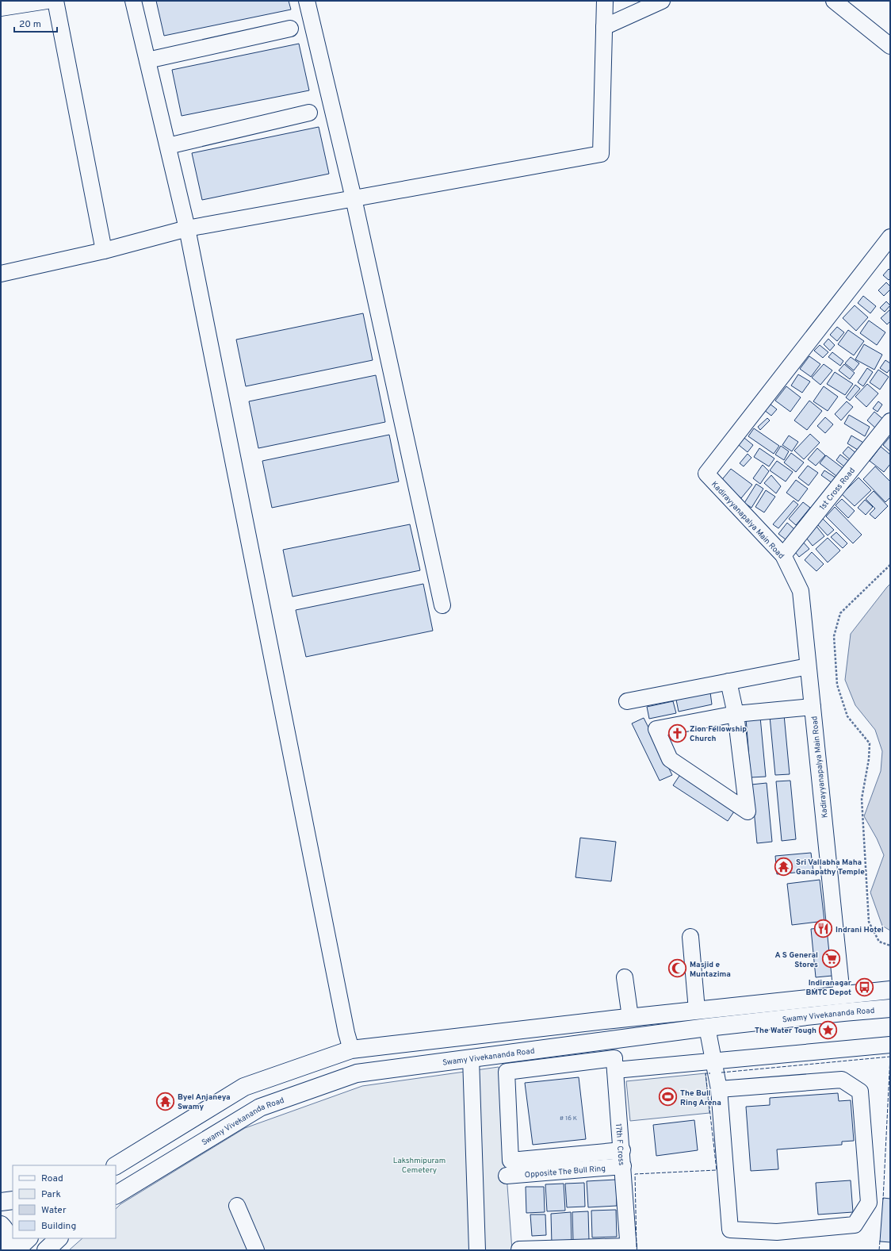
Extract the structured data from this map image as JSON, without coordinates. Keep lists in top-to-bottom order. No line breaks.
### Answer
{"streets":{"main road":["Swamy Vivekananda Road"],"street":["1st Cross Road","Kadirayyanapalya Main Road","17th F Cross","Opposite The Bull Ring"]},"crossings":[["1st Cross Road","Kadirayyanapalya Main Road"],["Swamy Vivekananda Road","17th F Cross"],["17th F Cross","Opposite The Bull Ring"]],"parks":["Lakshmipuram Cemetery"],"places":{"church":["Zion Fellowship Church"],"temple":["Sri Vallabha Maha Ganapathy Temple","Byel Anjaneya Swamy"],"restaurant":["Indrani Hotel"],"supermarket":["A S General Stores"],"mosque":["Masjid e Muntazima"],"bus stop":["Indiranagar BMTC Depot"],"place":["The Water Tough"],"sports":["The Bull Ring Arena"]},"house_numbers":["# 16 K"],"legend":["Road","Park","Water","Building"],"scale_bar":"20 m"}
